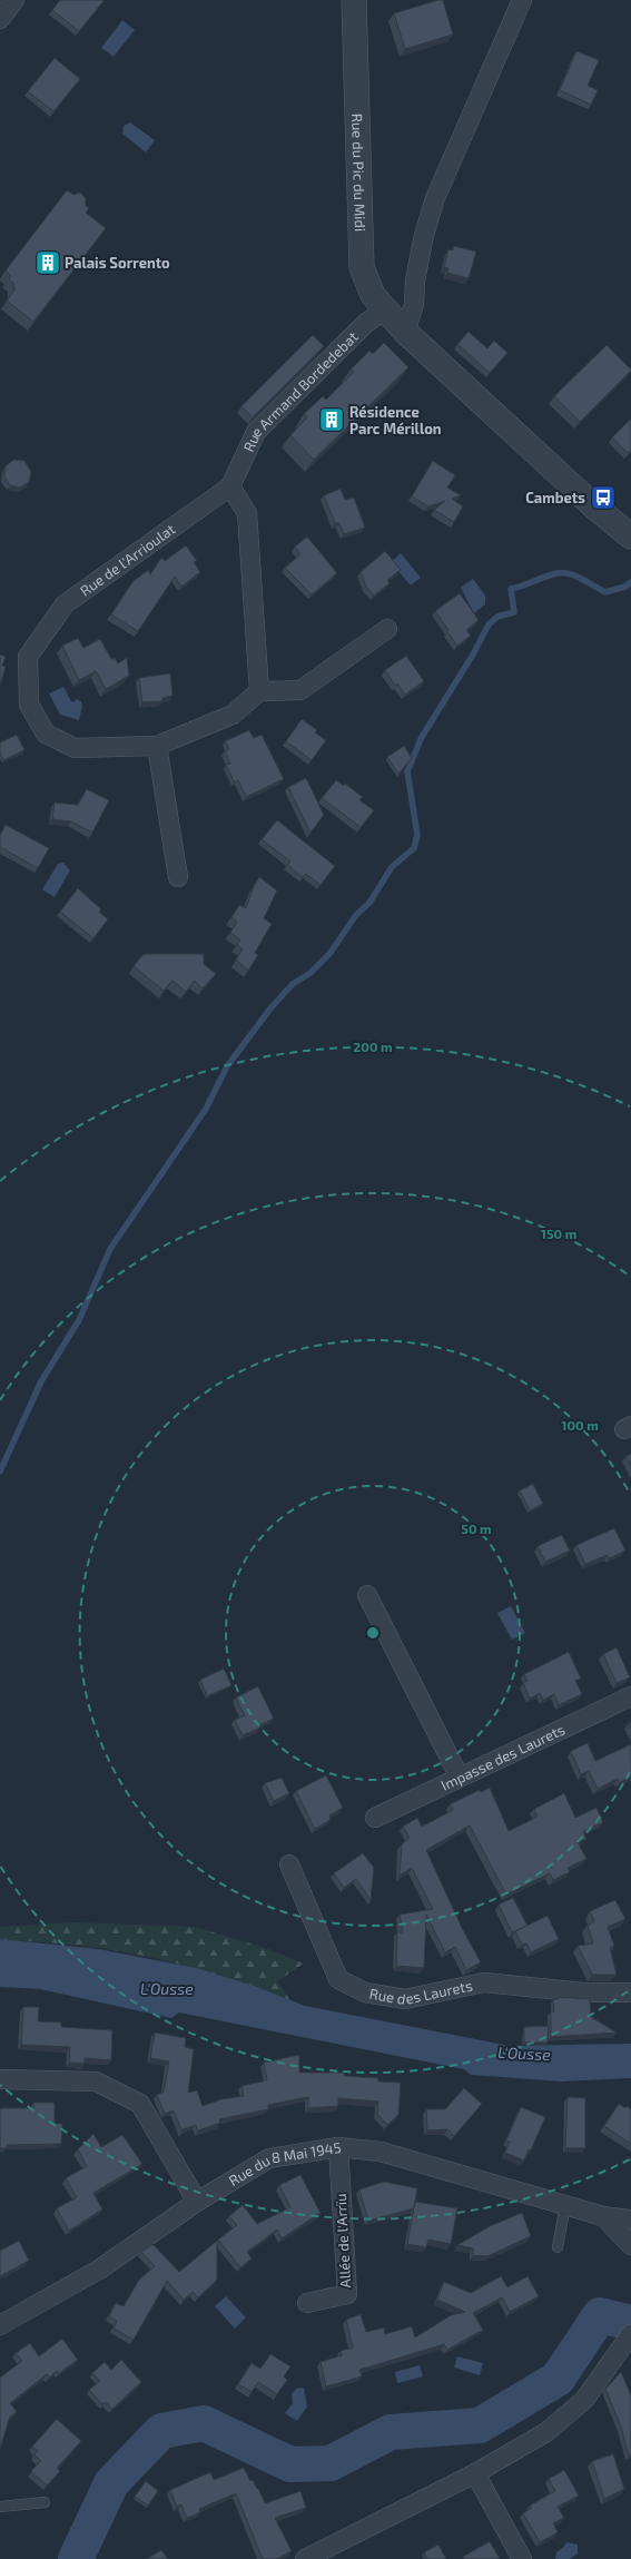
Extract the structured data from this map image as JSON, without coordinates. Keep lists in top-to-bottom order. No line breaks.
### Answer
{"streets":{"street":["Rue du Pic du Midi","Rue Armand Bordedebat","Rue de l'Arrioulat","Impasse des Laurets","Rue des Laurets","Rue du 8 Mai 1945","Allée de l'Arrïu"]},"crossings":[["Rue du Pic du Midi","Rue Armand Bordedebat"],["Rue Armand Bordedebat","Rue de l'Arrioulat"],["Rue du 8 Mai 1945","Allée de l'Arrïu"]],"water":["L'Ousse"],"places":{"building":["Palais Sorrento","Résidence Parc Mérillon"],"bus stop":["Cambets"]},"rings":["200 m","150 m","100 m","50 m"]}
